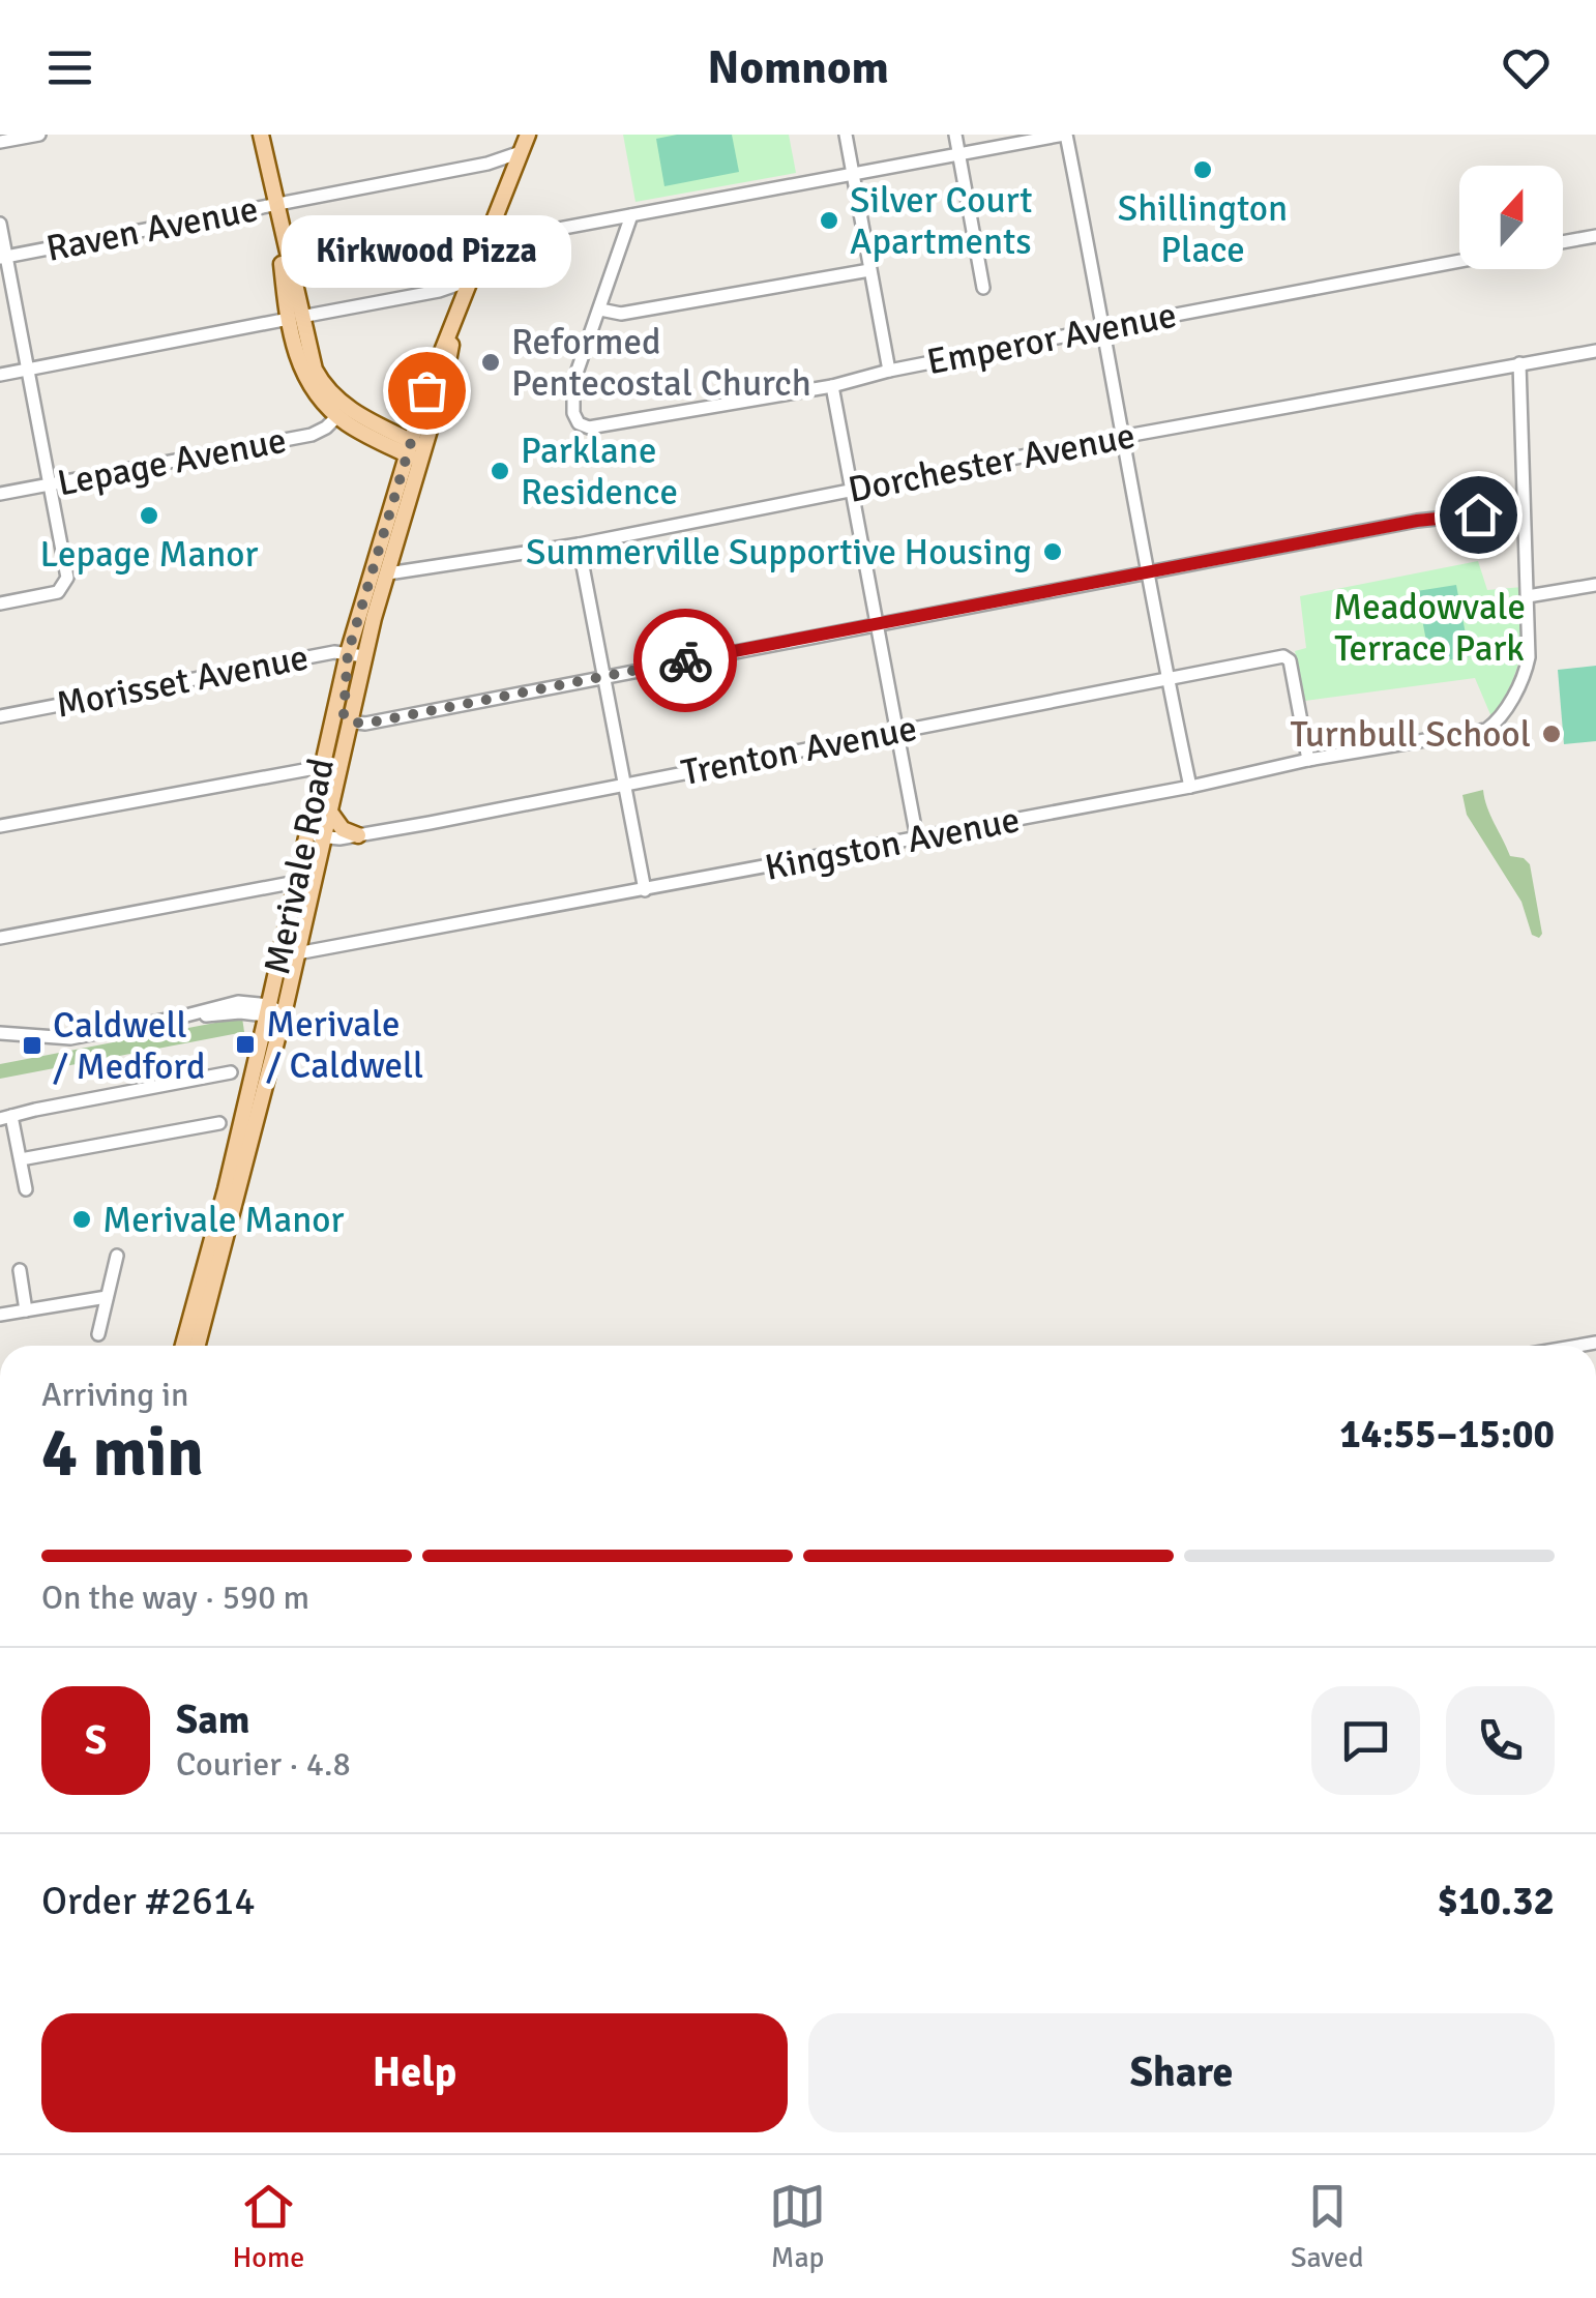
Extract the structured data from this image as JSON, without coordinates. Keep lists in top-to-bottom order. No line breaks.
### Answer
{"streets":{"main road":["Merivale Road"],"street":["Raven Avenue","Emperor Avenue","Lepage Avenue","Dorchester Avenue","Morisset Avenue","Trenton Avenue","Kingston Avenue"]},"crossings":[["Raven Avenue","Merivale Road"],["Dorchester Avenue","Merivale Road"],["Morisset Avenue","Merivale Road"],["Trenton Avenue","Kingston Avenue"],["Trenton Avenue","Merivale Road"],["Kingston Avenue","Merivale Road"]],"parks":["Meadowvale Terrace Park"],"places":{"other":["Shillington Place","Silver Court Apartments","Reformed Pentecostal Church","Kirkwood Pizza","Parklane Residence","Lepage Manor","Summerville Supportive Housing","Turnbull School","Merivale Manor"],"transit":["Merivale / Caldwell","Caldwell / Medford"]},"north":"top","page":{"header":"Nomnom","bubble":"Kirkwood Pizza","heading":["4 min","Arriving in","14:55–15:00"],"panel":["Sam","Courier · 4.8","Order #2614","$10.32"],"bar":"On the way · 590 m","round":"S","buttons":["Help","Share"],"tabs":["Home","Map","Saved"]}}
